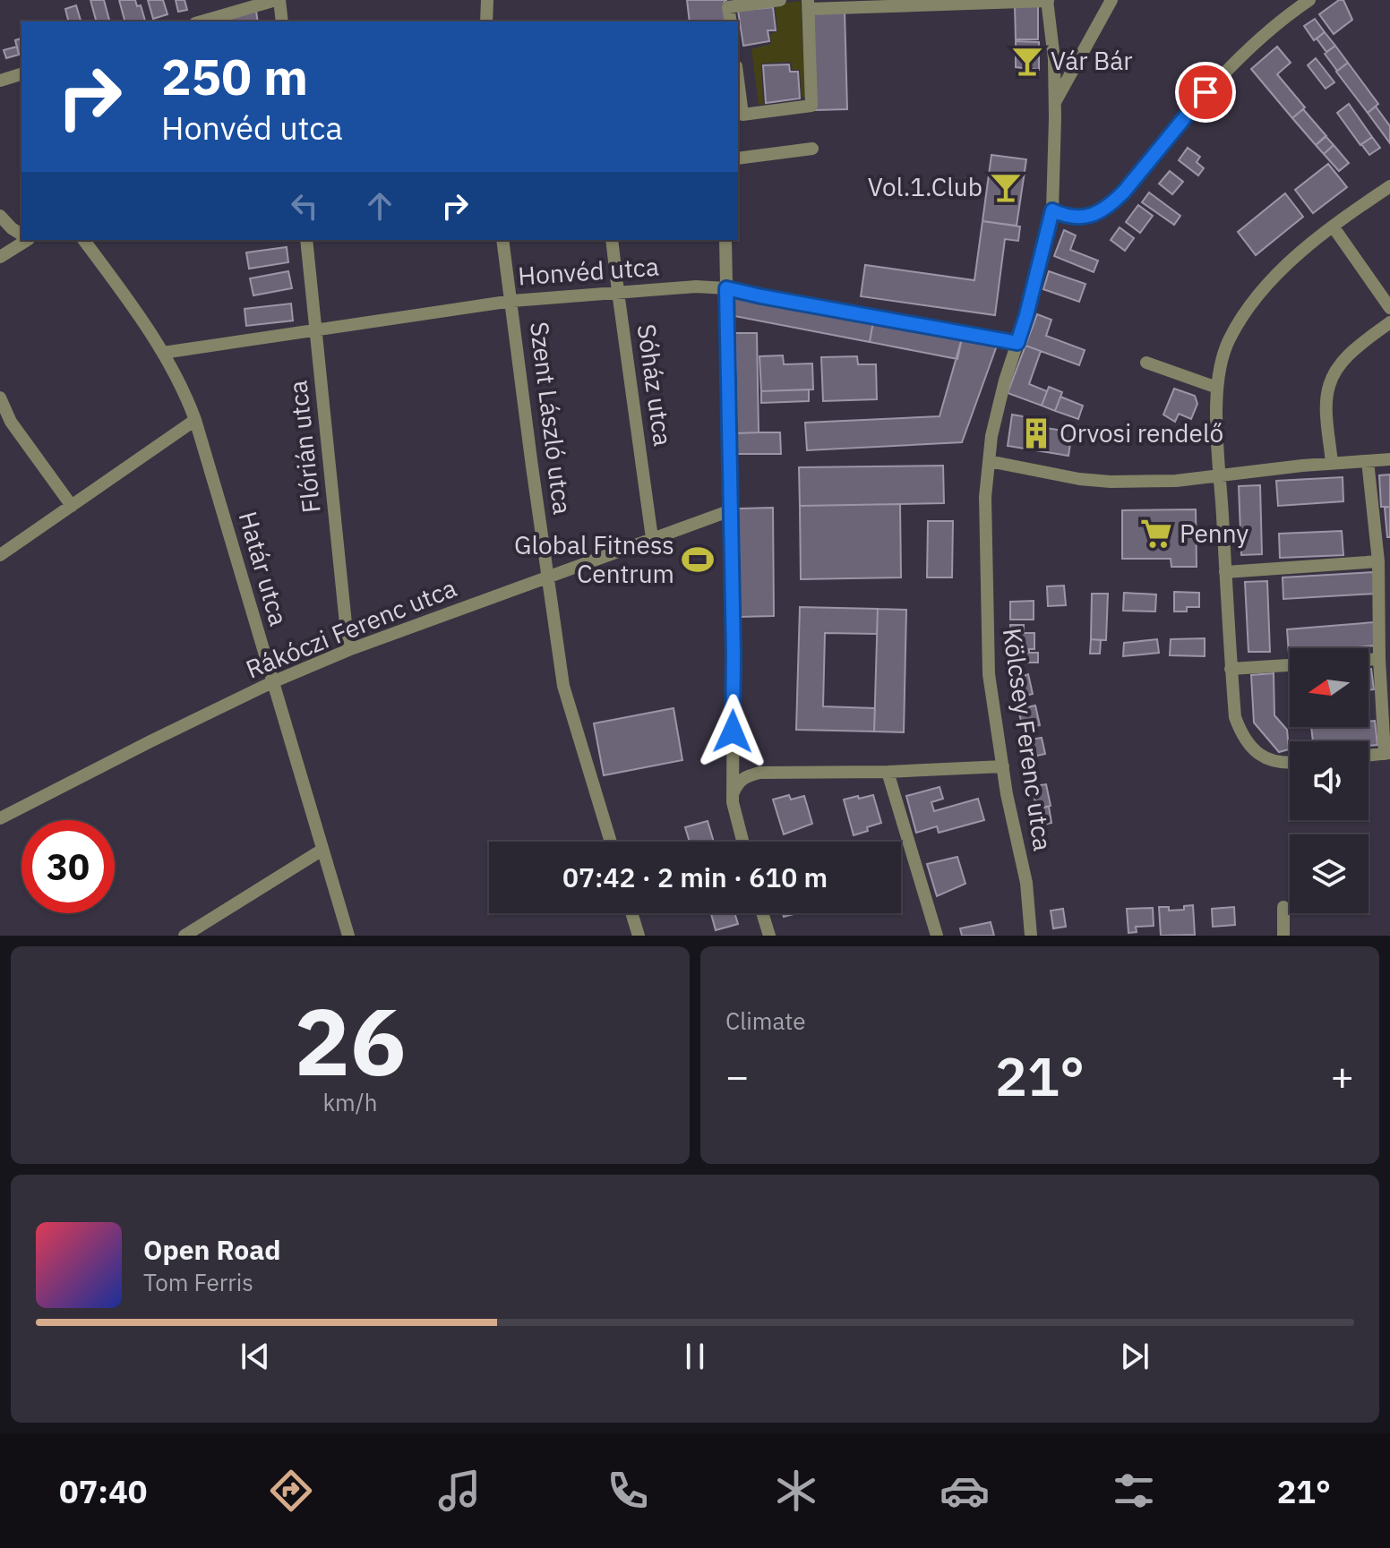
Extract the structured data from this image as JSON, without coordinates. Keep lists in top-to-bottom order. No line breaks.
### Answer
{"streets":{"street":["Honvéd utca","Sóház utca","Szent László utca","Flórián utca","Határ utca","Rákóczi Ferenc utca","Kölcsey Ferenc utca"]},"crossings":[["Honvéd utca","Sóház utca"],["Honvéd utca","Szent László utca"],["Honvéd utca","Flórián utca"],["Honvéd utca","Határ utca"],["Honvéd utca","Kölcsey Ferenc utca"],["Sóház utca","Rákóczi Ferenc utca"],["Szent László utca","Rákóczi Ferenc utca"],["Flórián utca","Rákóczi Ferenc utca"],["Határ utca","Rákóczi Ferenc utca"]],"places":{"bar":["Vár Bár","Vol.1.Club"],"building":["Orvosi rendelő"],"supermarket":["Penny"],"sports":["Global Fitness Centrum"]},"north":"left","page":{"turn":["250 m","Honvéd utca"],"limit":"30","trip":"07:42 · 2 min · 610 m","tile":[["26","km/h"],"Climate"],"heat":["−","21°","+"],"song":["Open Road","Tom Ferris"],"tabs":["07:40","21°"]}}
